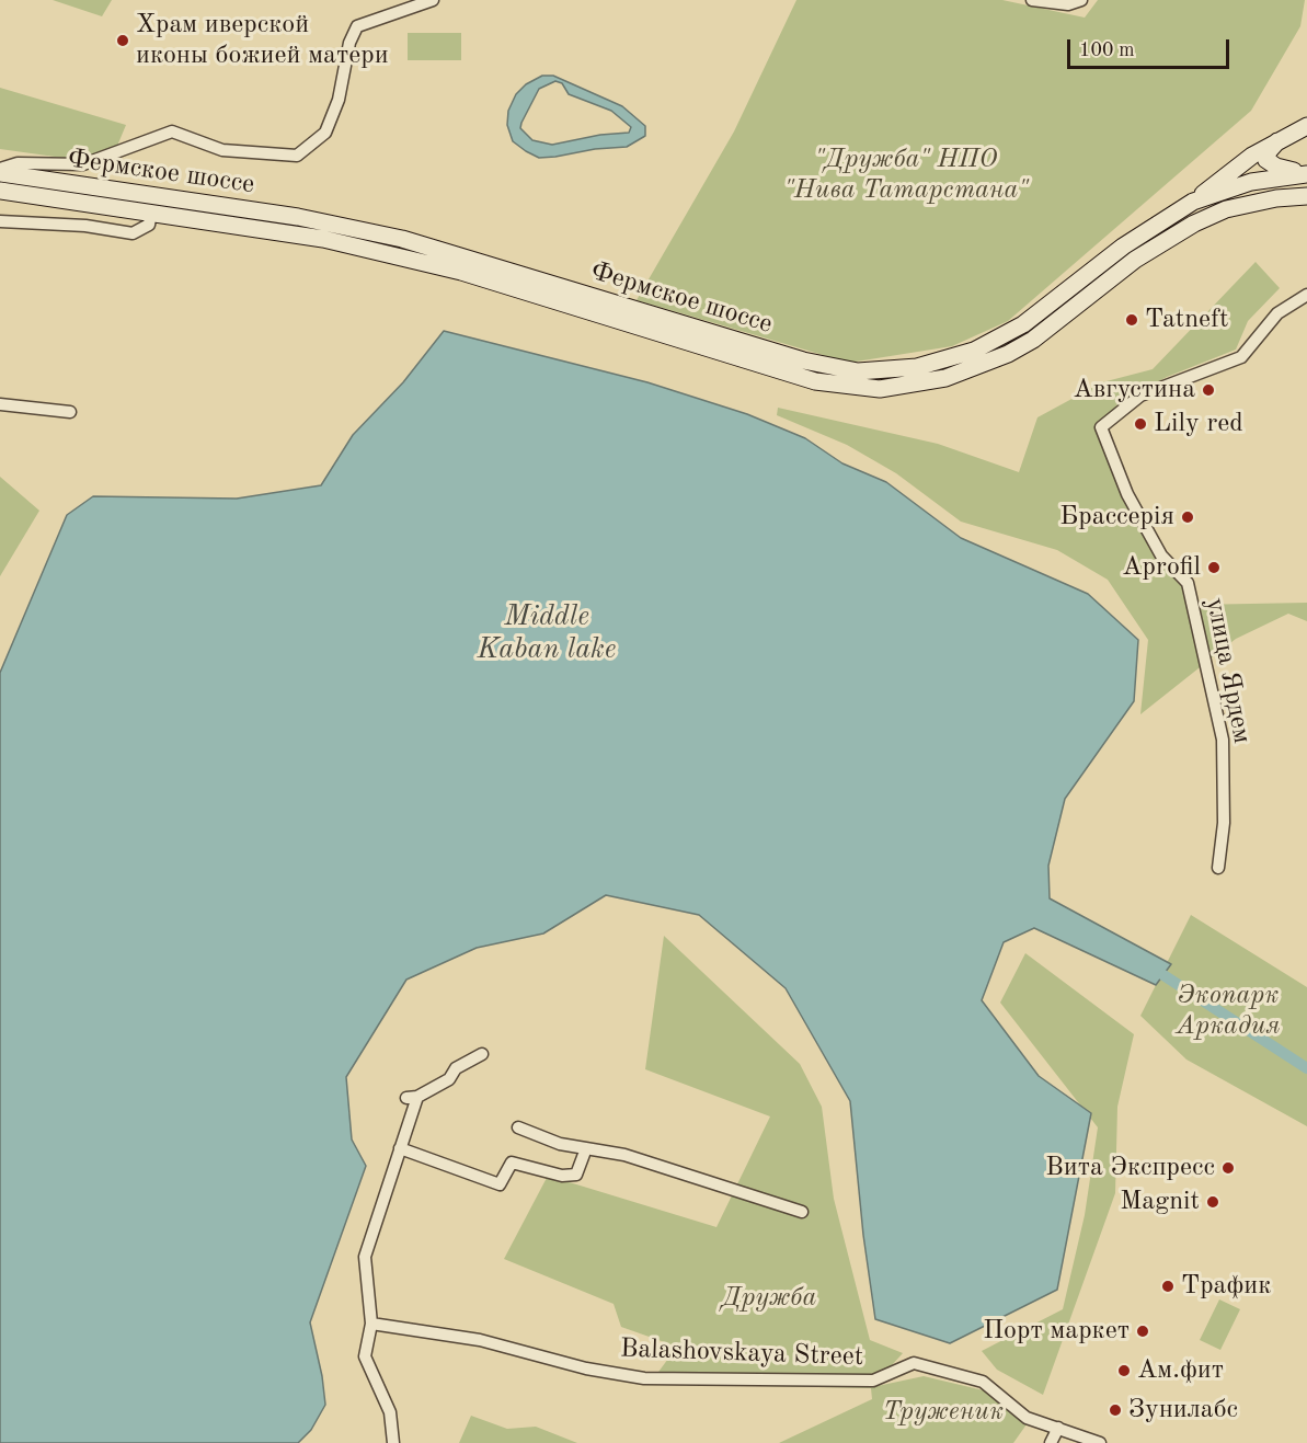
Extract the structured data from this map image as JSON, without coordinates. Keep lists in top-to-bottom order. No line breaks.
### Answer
{"streets":{"main road":["Фермское шоссе"],"street":["улица Ярдем","Balashovskaya Street"]},"water":["Middle Kaban lake"],"parks":["\"Дружба\" НПО \"Нива Татарстана\"","Экопарк Аркадия","Дружба","Труженик"],"places":["Храм иверской иконы божией матери","Tatneft","Августина","Lily red","Брассерiя","Aprofil","Вита Экспресс","Magnit","Трафик","Порт маркет","Ам.фит","Зунилабс"],"scale_bar":"100 m"}
